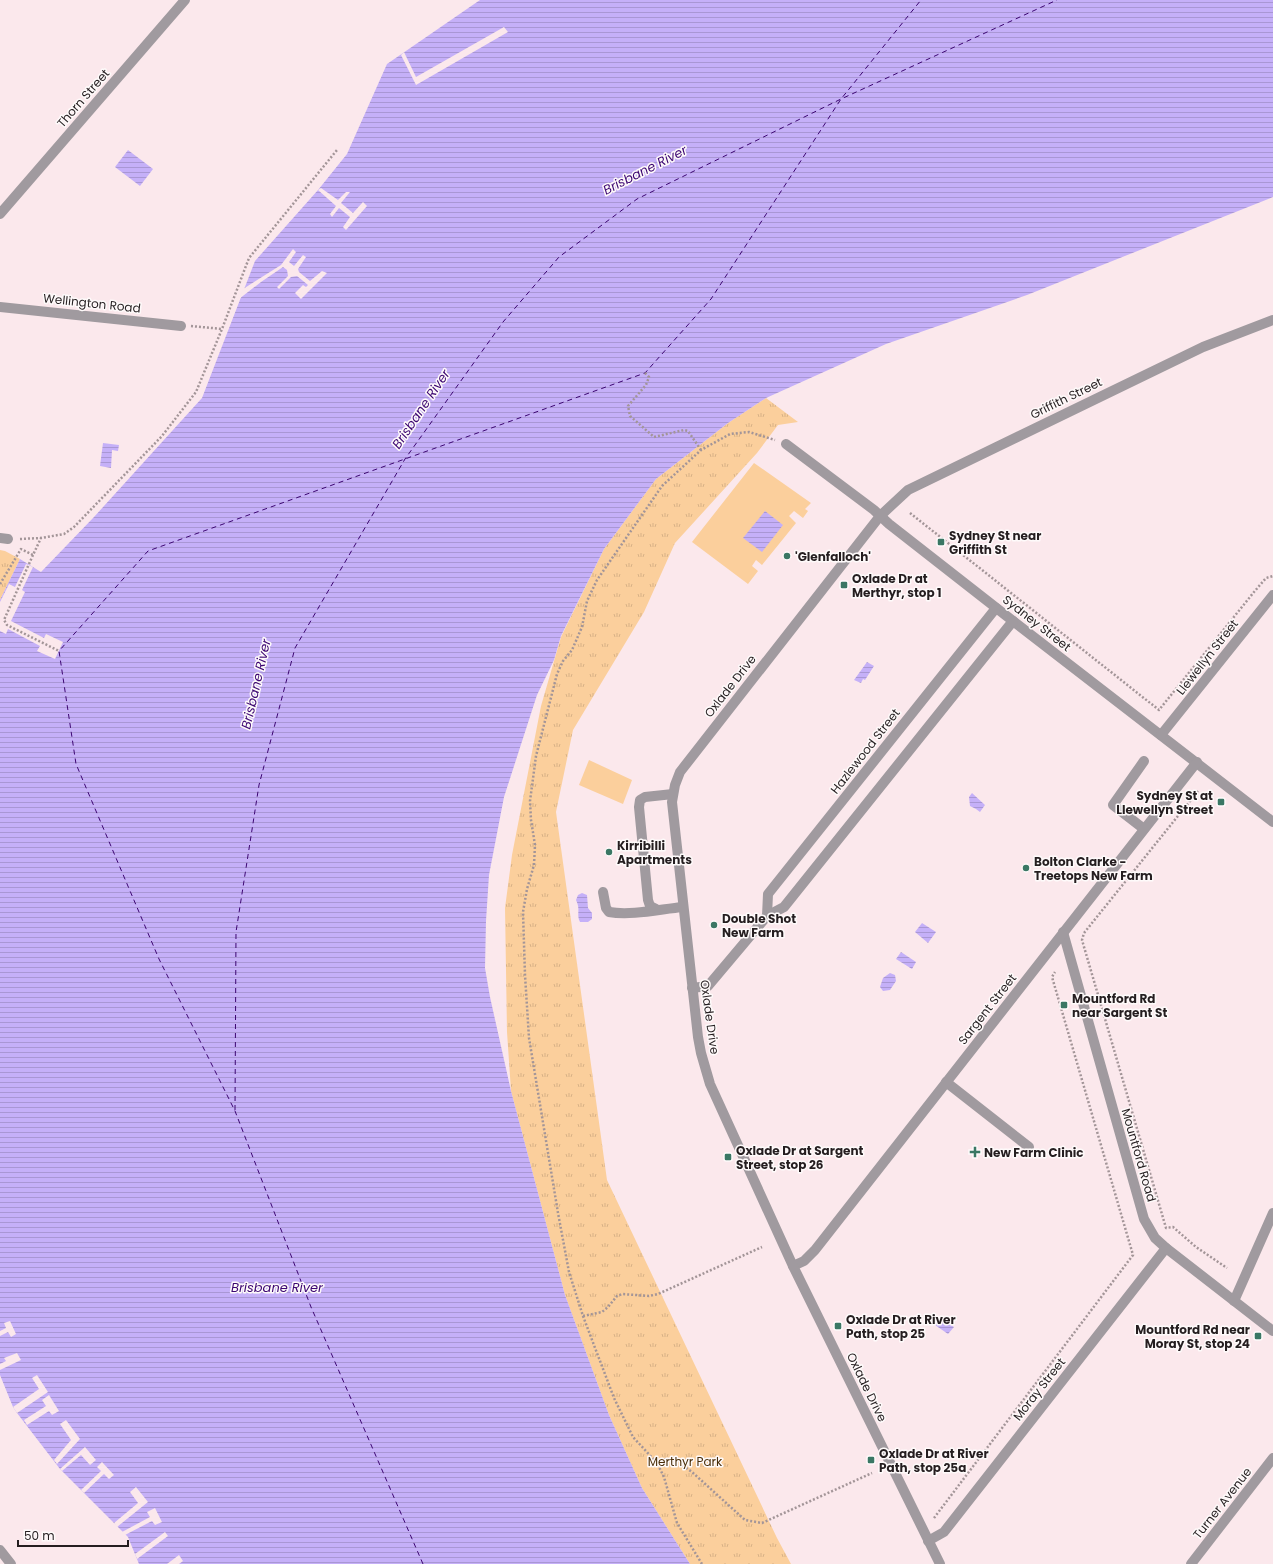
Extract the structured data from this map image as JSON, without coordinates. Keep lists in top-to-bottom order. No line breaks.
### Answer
{"streets":{"street":["Thorn Street","Wellington Road","Griffith Street","Sydney Street","Llewellyn Street","Oxlade Drive","Hazlewood Street","Sargent Street","Mountford Road","Moray Street","Turner Avenue"]},"crossings":[["Griffith Street","Sydney Street"],["Griffith Street","Oxlade Drive"],["Sydney Street","Llewellyn Street"],["Sydney Street","Oxlade Drive"],["Sydney Street","Hazlewood Street"],["Sydney Street","Sargent Street"],["Oxlade Drive","Sargent Street"],["Oxlade Drive","Moray Street"],["Sargent Street","Mountford Road"],["Mountford Road","Moray Street"]],"water":["Brisbane River"],"parks":["Merthyr Park"],"places":{"transit":["Sydney St near Griffith St","Oxlade Dr at Merthyr, stop 1","Sydney St at Llewellyn Street","Mountford Rd near Sargent St","Oxlade Dr at Sargent Street, stop 26","Oxlade Dr at River Path, stop 25","Mountford Rd near Moray St, stop 24","Oxlade Dr at River Path, stop 25a"],"other":["'Glenfalloch'","Kirribilli Apartments","Bolton Clarke - Treetops New Farm","Double Shot New Farm"],"health":["New Farm Clinic"]},"scale_bar":"50 m"}
